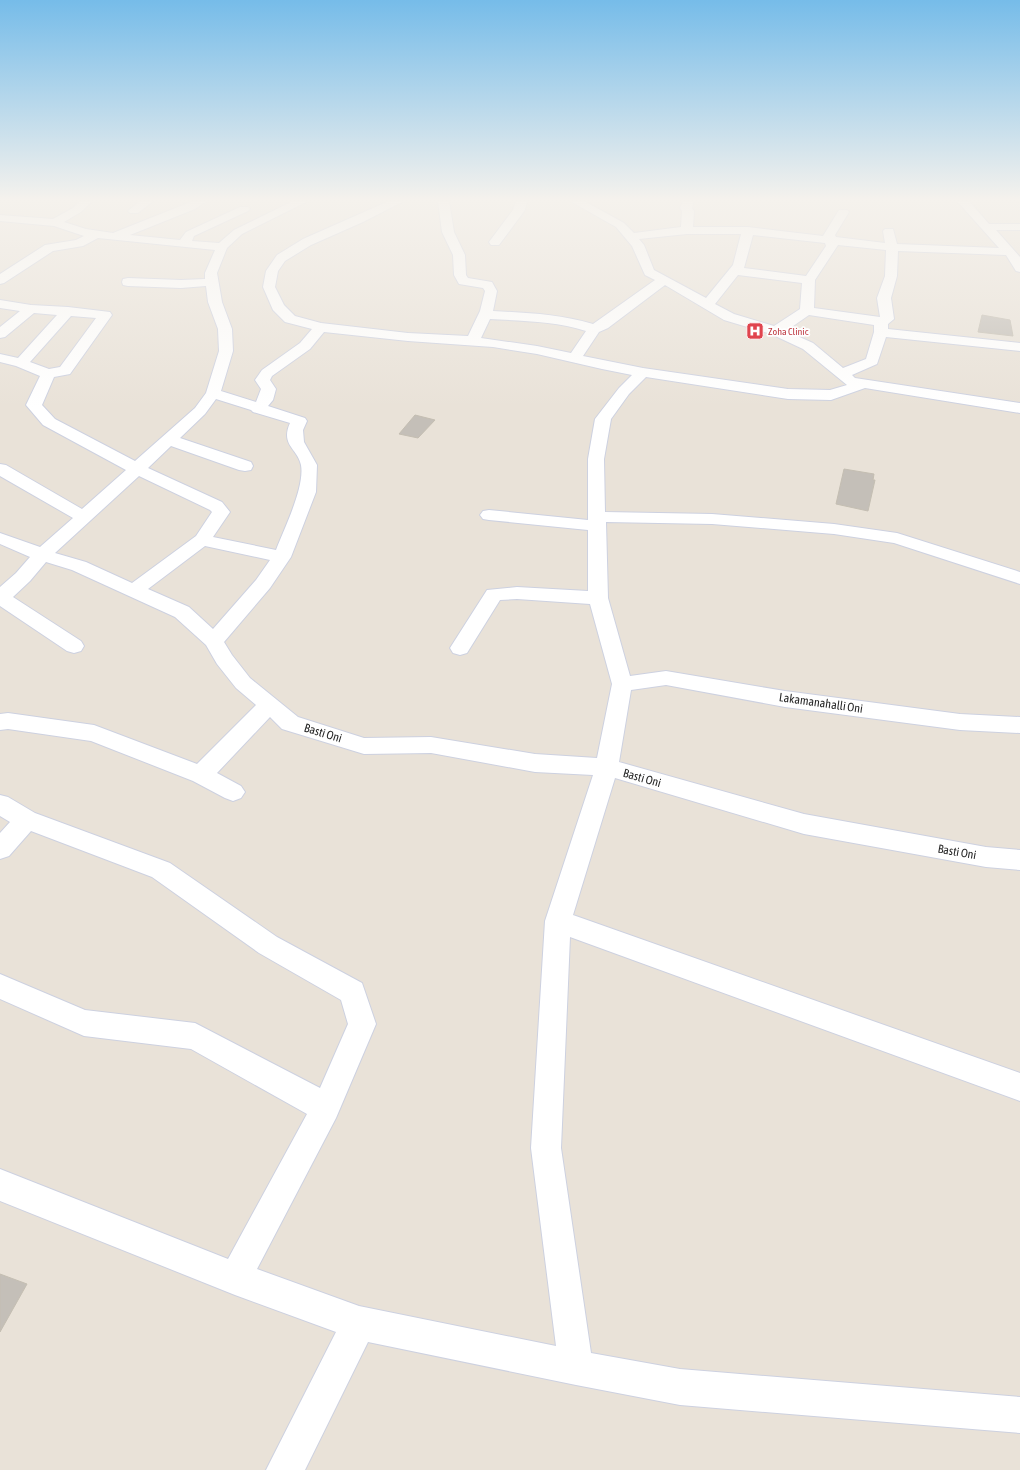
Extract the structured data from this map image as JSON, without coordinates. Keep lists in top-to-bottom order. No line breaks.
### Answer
{"streets":{"street":["Lakamanahalli Oni","Basti Oni"]},"places":{"hospital":["Zoha Clinic"]}}
